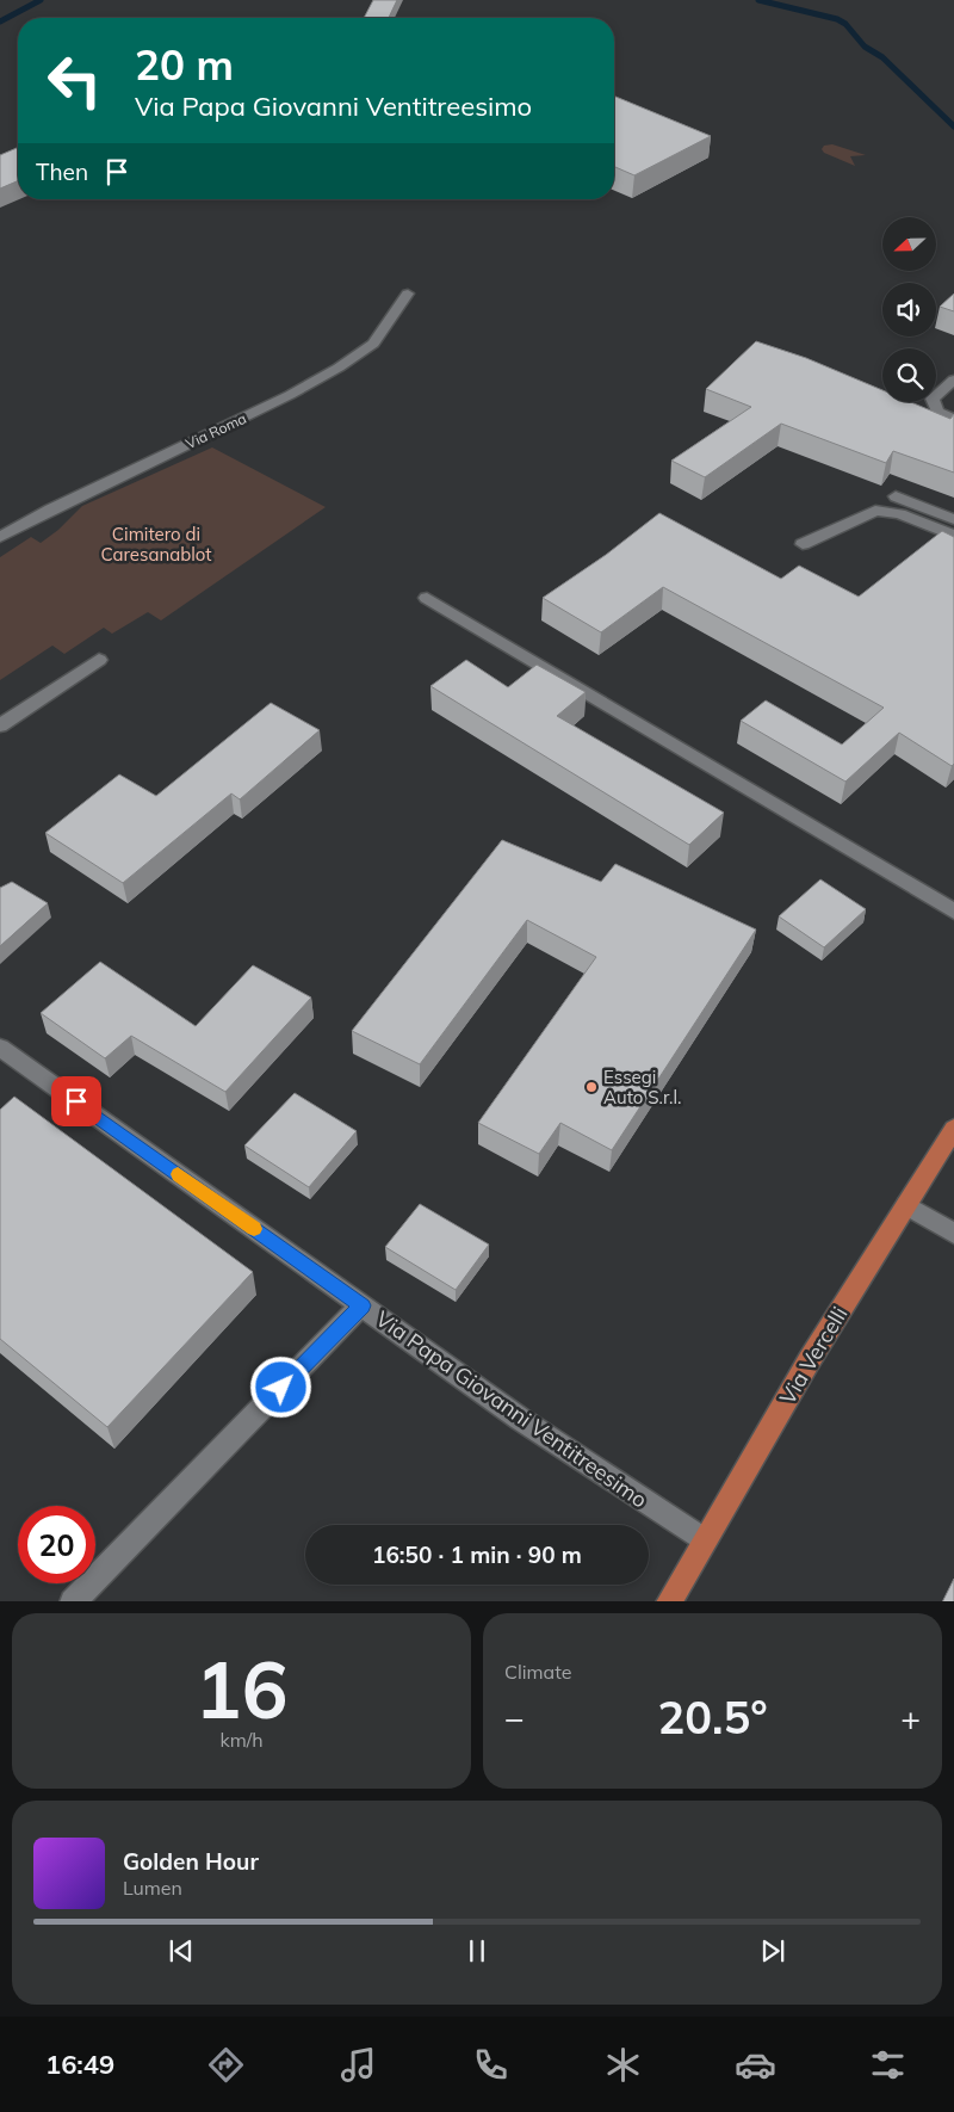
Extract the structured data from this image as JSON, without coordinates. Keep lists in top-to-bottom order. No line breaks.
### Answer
{"streets":{"main road":["Via Vercelli"],"street":["Via Roma","Via Papa Giovanni Ventitreesimo"]},"crossings":[["Via Vercelli","Via Papa Giovanni Ventitreesimo"]],"parks":["Cimitero di Caresanablot"],"places":["Essegi Auto S.r.l."],"north":"left","page":{"turn":["20 m","Via Papa Giovanni Ventitreesimo"],"then":"Then","limit":"20","trip":"16:50 · 1 min · 90 m","tile":[["16","km/h"],"Climate"],"heat":["−","20.5°","+"],"song":["Golden Hour","Lumen"],"tabs":"16:49"}}
